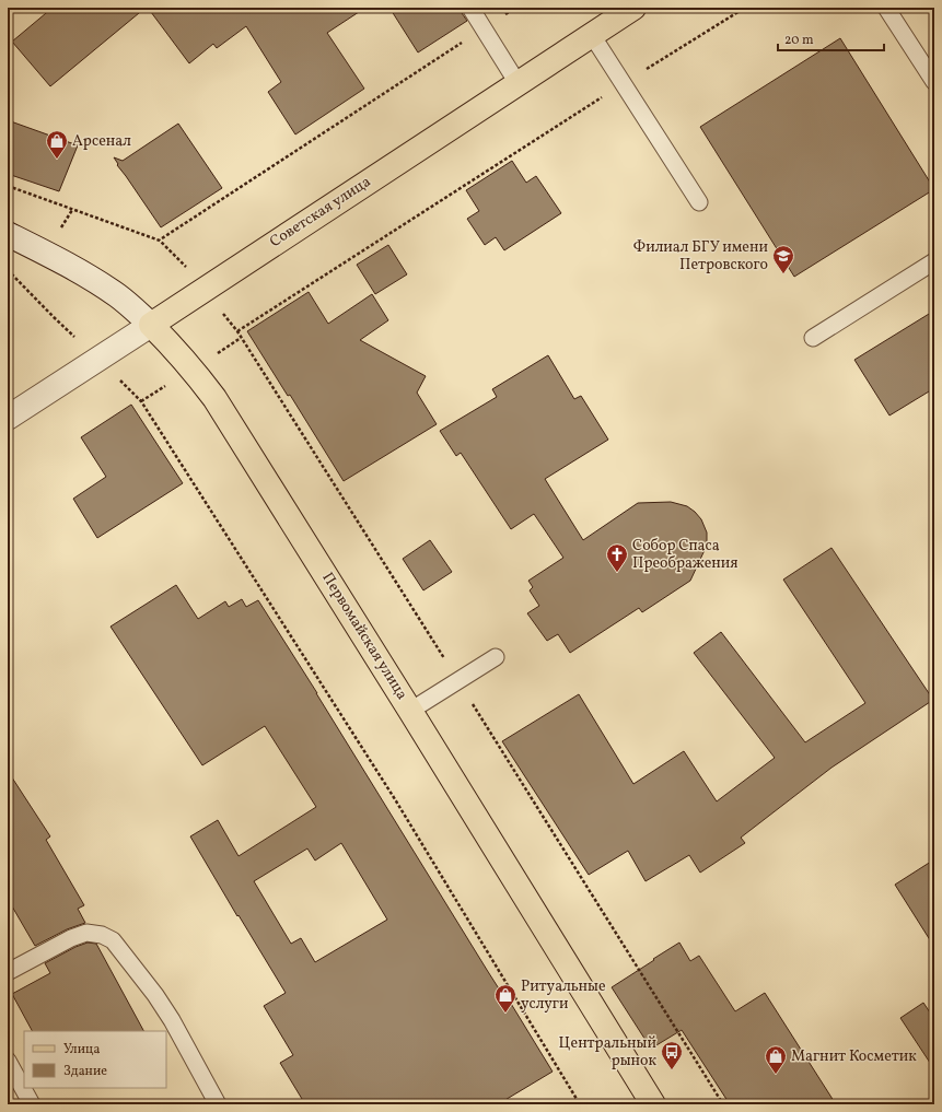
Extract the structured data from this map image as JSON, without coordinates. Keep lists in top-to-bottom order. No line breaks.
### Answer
{"streets":{"main road":["Советская улица","Первомайская улица"]},"crossings":[["Советская улица","Первомайская улица"]],"places":{"shop":["Арсенал","Ритуальные услуги","Магнит Косметик"],"school or university":["Филиал БГУ имени Петровского"],"church":["Собор Спаса Преображения"],"bus stop":["Центральный рынок"]},"legend":["Улица","Здание"],"scale_bar":"20 m"}
